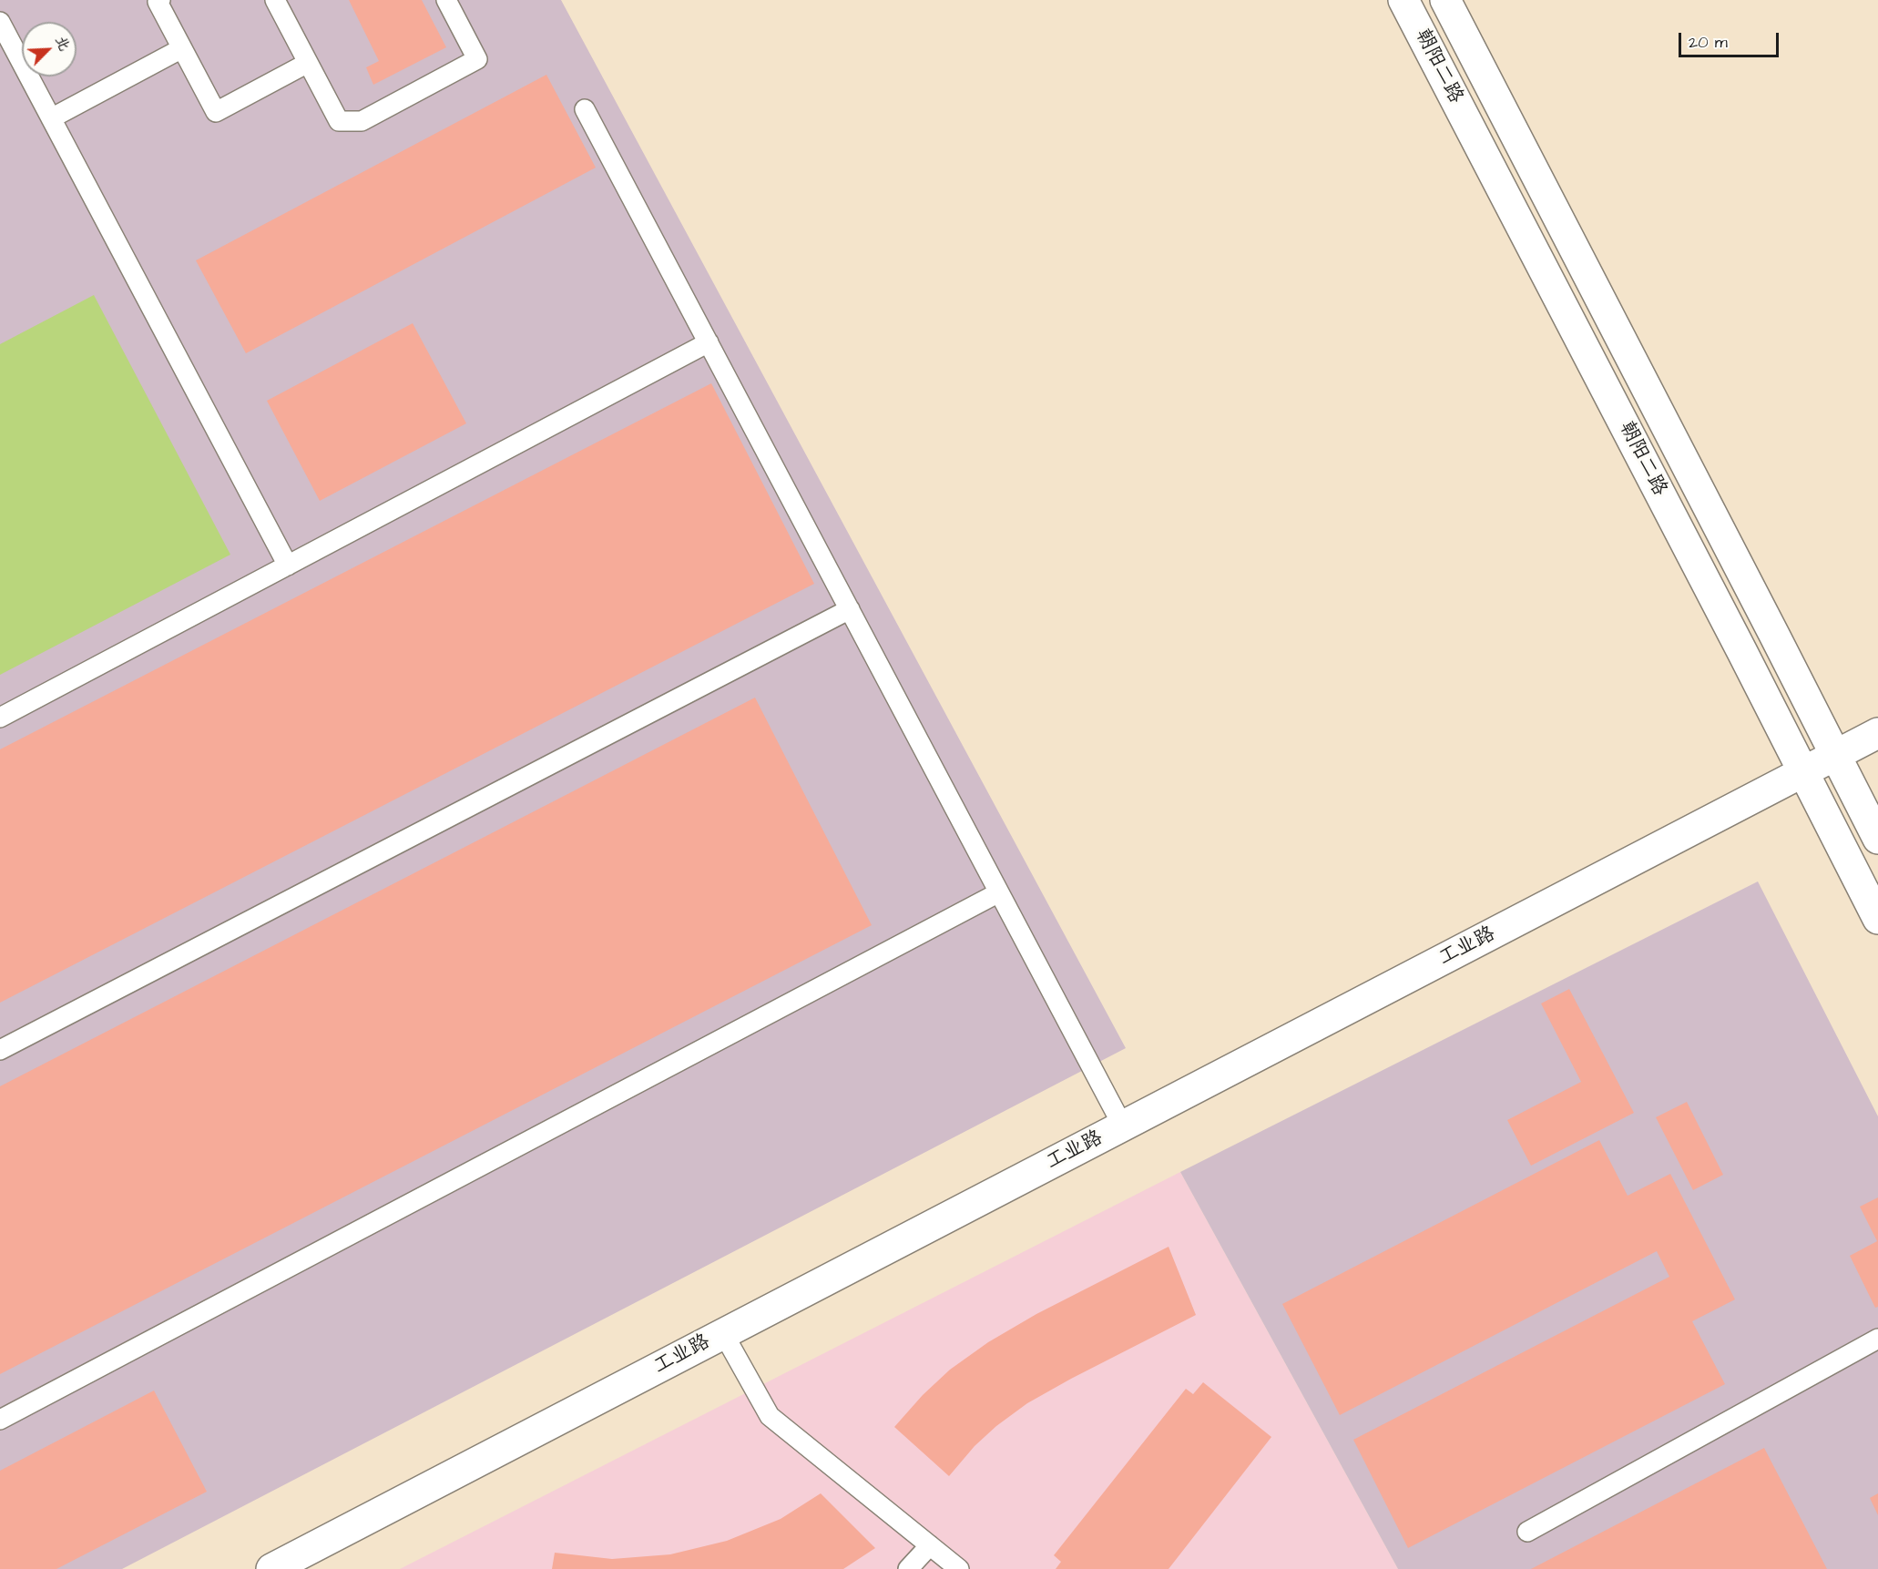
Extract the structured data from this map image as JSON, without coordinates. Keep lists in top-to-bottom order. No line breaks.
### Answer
{"streets":{"street":["朝阳二路","工业路"]},"crossings":[["朝阳二路","工业路"]],"scale_bar":"20 m","north":"top right"}
